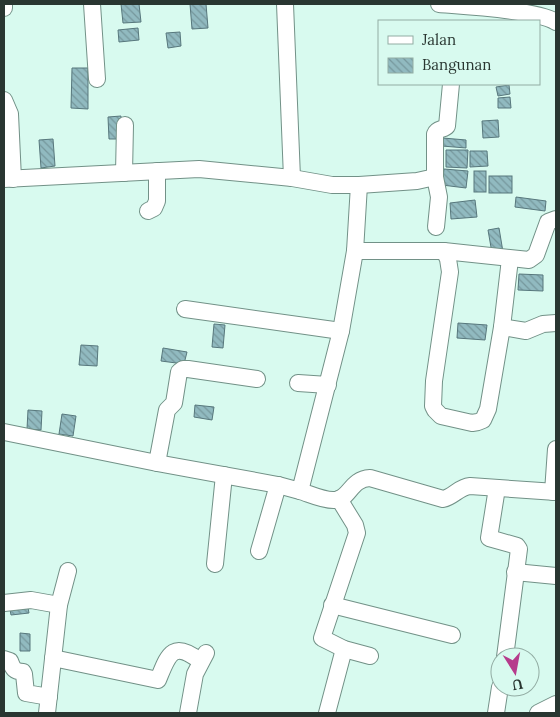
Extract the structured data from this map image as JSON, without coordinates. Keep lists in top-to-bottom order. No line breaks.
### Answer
{"legend":["Jalan","Bangunan"],"north":"bottom"}
